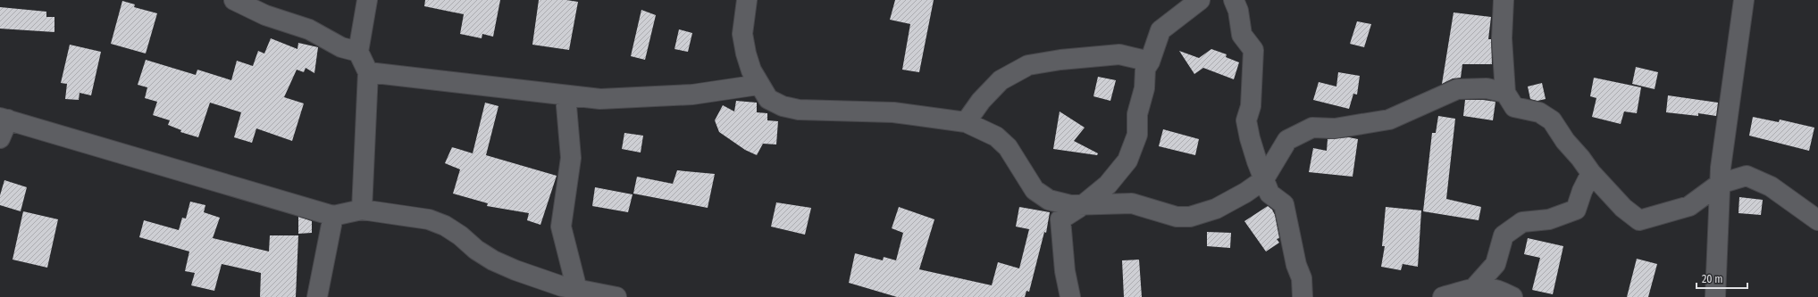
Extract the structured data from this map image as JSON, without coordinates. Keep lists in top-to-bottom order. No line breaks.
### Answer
{"scale_bar":"20 m"}
